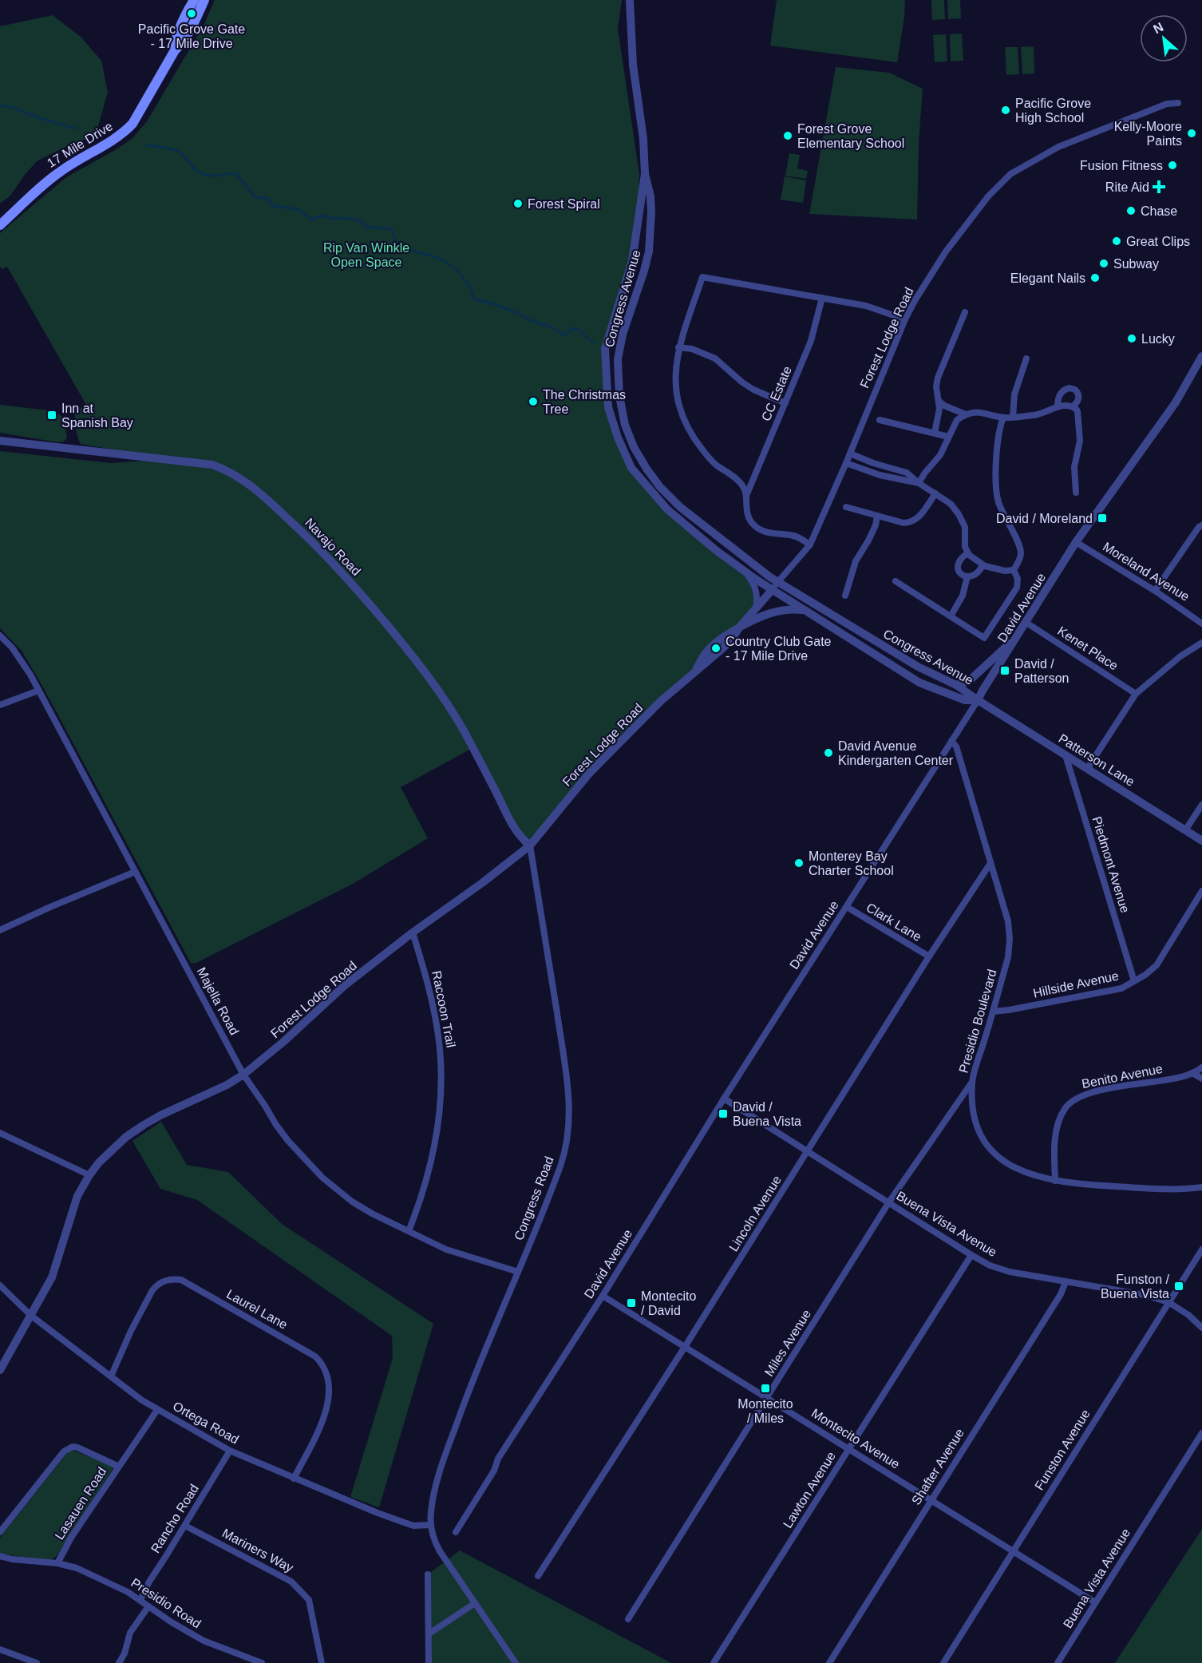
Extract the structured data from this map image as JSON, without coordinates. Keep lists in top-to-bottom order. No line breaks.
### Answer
{"streets":{"main road":["17 Mile Drive"],"street":["Congress Avenue","Forest Lodge Road","CC Estate","Navajo Road","Moreland Avenue","David Avenue","Kenet Place","Patterson Lane","Piedmont Avenue","Clark Lane","Hillside Avenue","Majella Road","Raccoon Trail","Presidio Boulevard","Benito Avenue","Congress Road","Lincoln Avenue","Buena Vista Avenue","Laurel Lane","Miles Avenue","Ortega Road","Montecito Avenue","Funston Avenue","Shafter Avenue","Lawton Avenue","Lasauen Road","Rancho Road","Mariners Way","Presidio Road"]},"crossings":[["Congress Avenue","Forest Lodge Road"],["Congress Avenue","David Avenue"],["Congress Avenue","Patterson Lane"],["Forest Lodge Road","Navajo Road"],["Forest Lodge Road","Majella Road"],["Forest Lodge Road","Raccoon Trail"],["Forest Lodge Road","Congress Road"],["Forest Lodge Road","Ortega Road"],["Navajo Road","Congress Road"],["Moreland Avenue","David Avenue"],["David Avenue","Kenet Place"],["David Avenue","Patterson Lane"],["David Avenue","Clark Lane"],["David Avenue","Presidio Boulevard"],["David Avenue","Buena Vista Avenue"],["David Avenue","Montecito Avenue"],["Patterson Lane","Piedmont Avenue"],["Piedmont Avenue","Hillside Avenue"],["Clark Lane","Lincoln Avenue"],["Hillside Avenue","Presidio Boulevard"],["Majella Road","Raccoon Trail"],["Majella Road","Congress Road"],["Presidio Boulevard","Benito Avenue"],["Presidio Boulevard","Lincoln Avenue"],["Presidio Boulevard","Miles Avenue"],["Congress Road","Ortega Road"],["Lincoln Avenue","Buena Vista Avenue"],["Lincoln Avenue","Montecito Avenue"],["Buena Vista Avenue","Miles Avenue"],["Buena Vista Avenue","Montecito Avenue"],["Buena Vista Avenue","Funston Avenue"],["Buena Vista Avenue","Shafter Avenue"],["Buena Vista Avenue","Lawton Avenue"],["Laurel Lane","Ortega Road"],["Miles Avenue","Montecito Avenue"],["Ortega Road","Lasauen Road"],["Ortega Road","Rancho Road"],["Montecito Avenue","Funston Avenue"],["Montecito Avenue","Shafter Avenue"],["Montecito Avenue","Lawton Avenue"],["Lasauen Road","Presidio Road"],["Rancho Road","Mariners Way"],["Rancho Road","Presidio Road"]],"parks":["Rip Van Winkle Open Space"],"places":{"other":["Pacific Grove Gate - 17 Mile Drive","Pacific Grove High School","Kelly-Moore Paints","Forest Grove Elementary School","Fusion Fitness","Forest Spiral","Chase","Great Clips","Subway","Elegant Nails","Lucky","The Christmas Tree","Country Club Gate - 17 Mile Drive","David Avenue Kindergarten Center","Monterey Bay Charter School"],"health":["Rite Aid"],"transit":["Inn at Spanish Bay","David / Moreland","David / Patterson","David / Buena Vista","Funston / Buena Vista","Montecito / David","Montecito / Miles"]},"north":"top left"}
